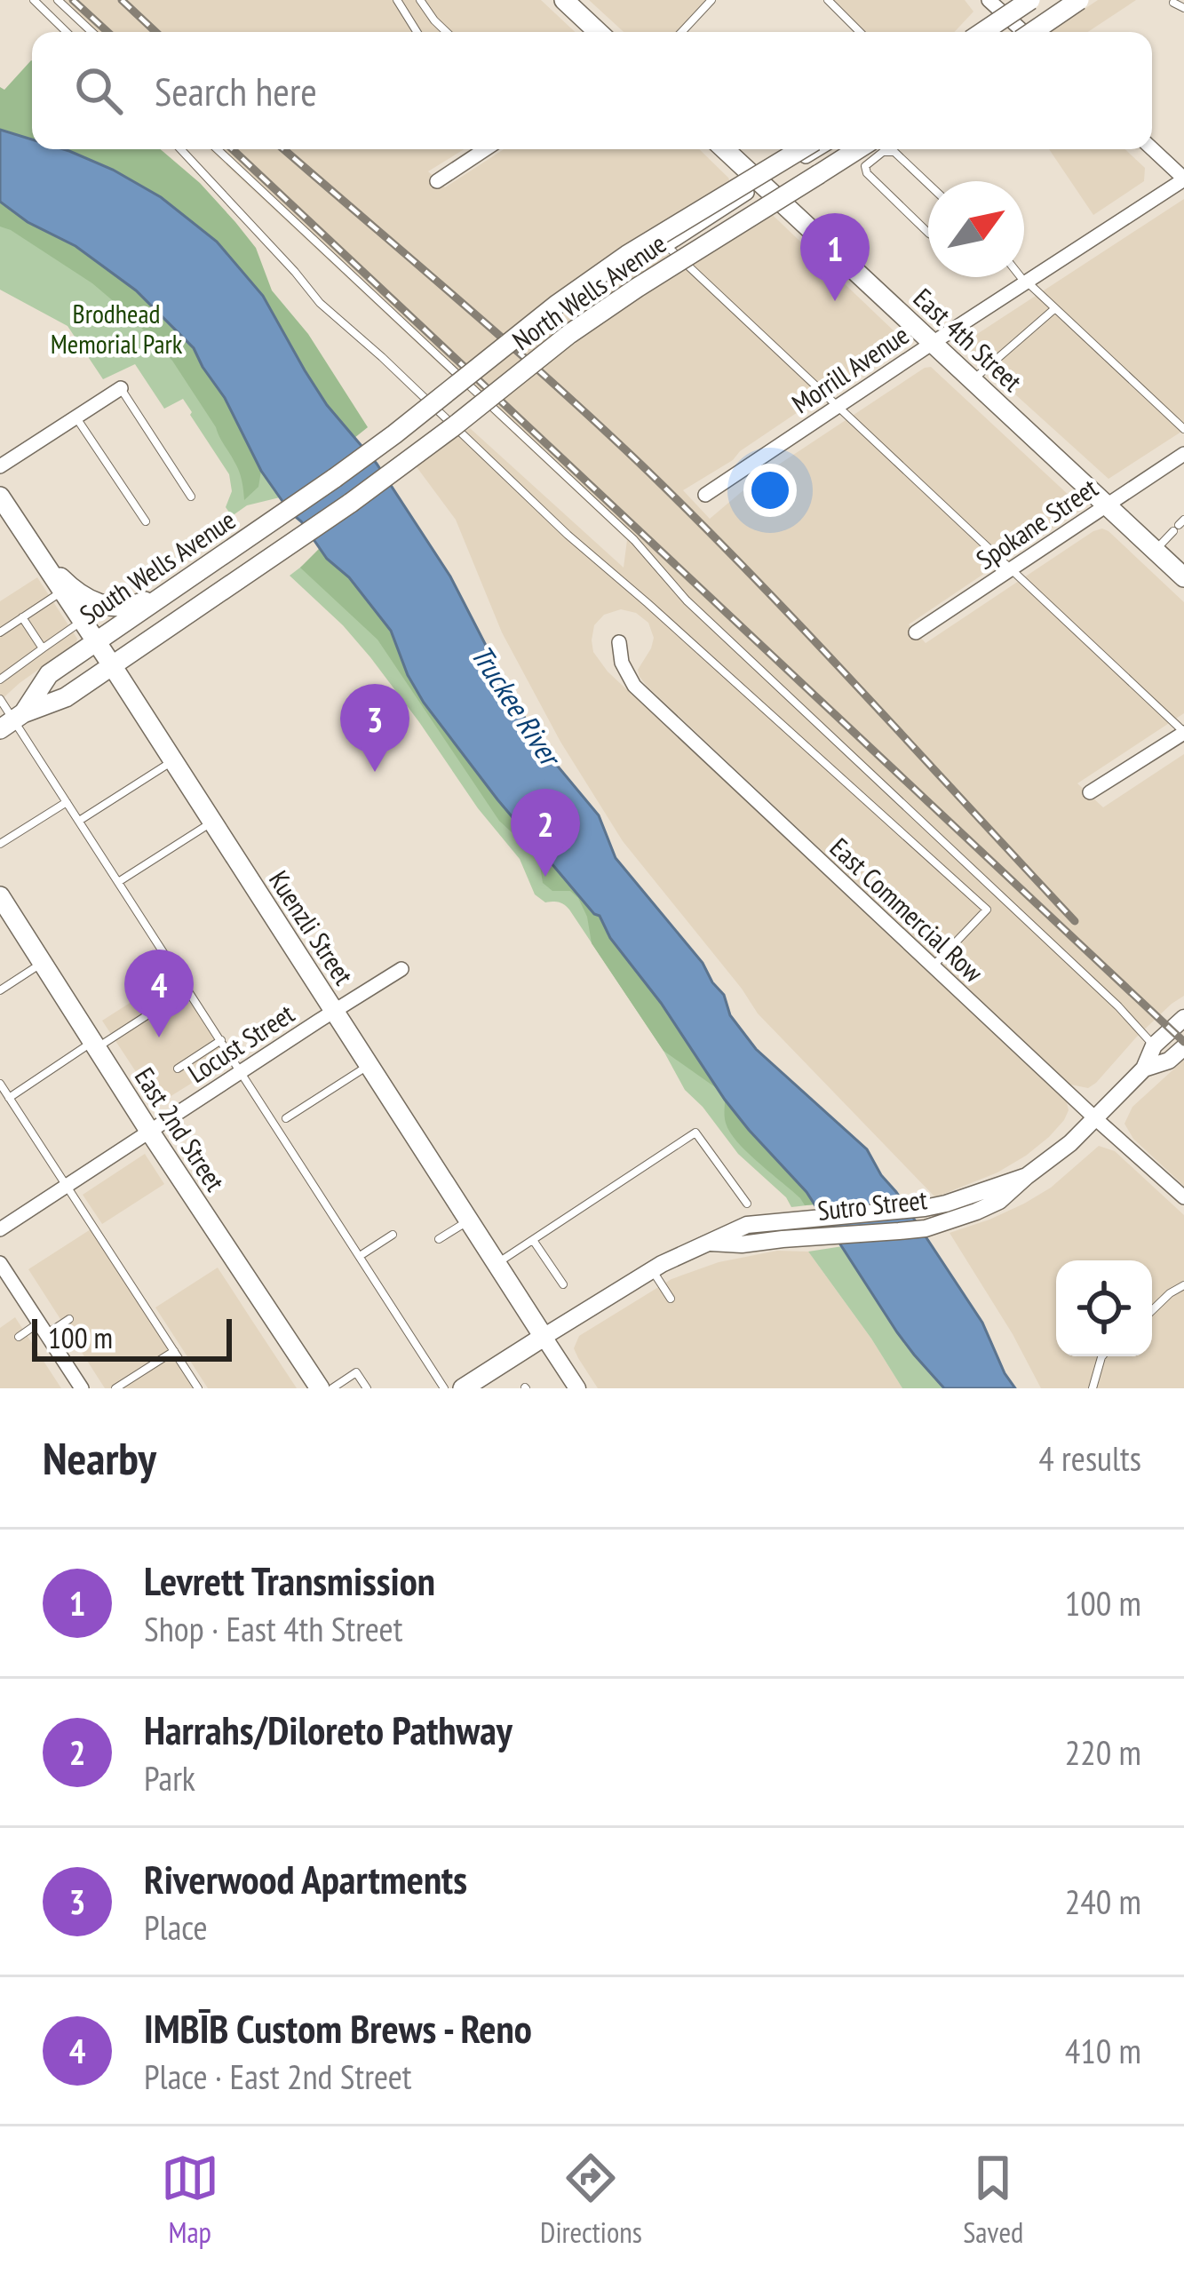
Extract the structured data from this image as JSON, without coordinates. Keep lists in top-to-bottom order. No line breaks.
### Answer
{"streets":{"main road":["North Wells Avenue","East 4th Street","South Wells Avenue","Kuenzli Street","East 2nd Street"],"street":["Morrill Avenue","Spokane Street","East Commercial Row","Locust Street","Sutro Street"]},"crossings":[["North Wells Avenue","South Wells Avenue"],["East 4th Street","Morrill Avenue"],["East 4th Street","Spokane Street"],["South Wells Avenue","Kuenzli Street"],["East Commercial Row","Sutro Street"],["Kuenzli Street","Locust Street"],["Kuenzli Street","Sutro Street"],["Locust Street","East 2nd Street"]],"water":["Truckee River"],"parks":["Brodhead Memorial Park"],"scale_bar":"100 m","north":"top right","page":{"search":"Search here","pins":["1","3","2","4"],"scale":"100 m","heading":["Nearby","4 results"],"list":[{"mark":"1","name":"Levrett Transmission","note":"Shop · East 4th Street","value":"100 m"},{"mark":"2","name":"Harrahs/Diloreto Pathway","note":"Park","value":"220 m"},{"mark":"3","name":"Riverwood Apartments","note":"Place","value":"240 m"},{"mark":"4","name":"IMBĪB Custom Brews - Reno","note":"Place · East 2nd Street","value":"410 m"}],"nav":["Map","Directions","Saved"]}}
